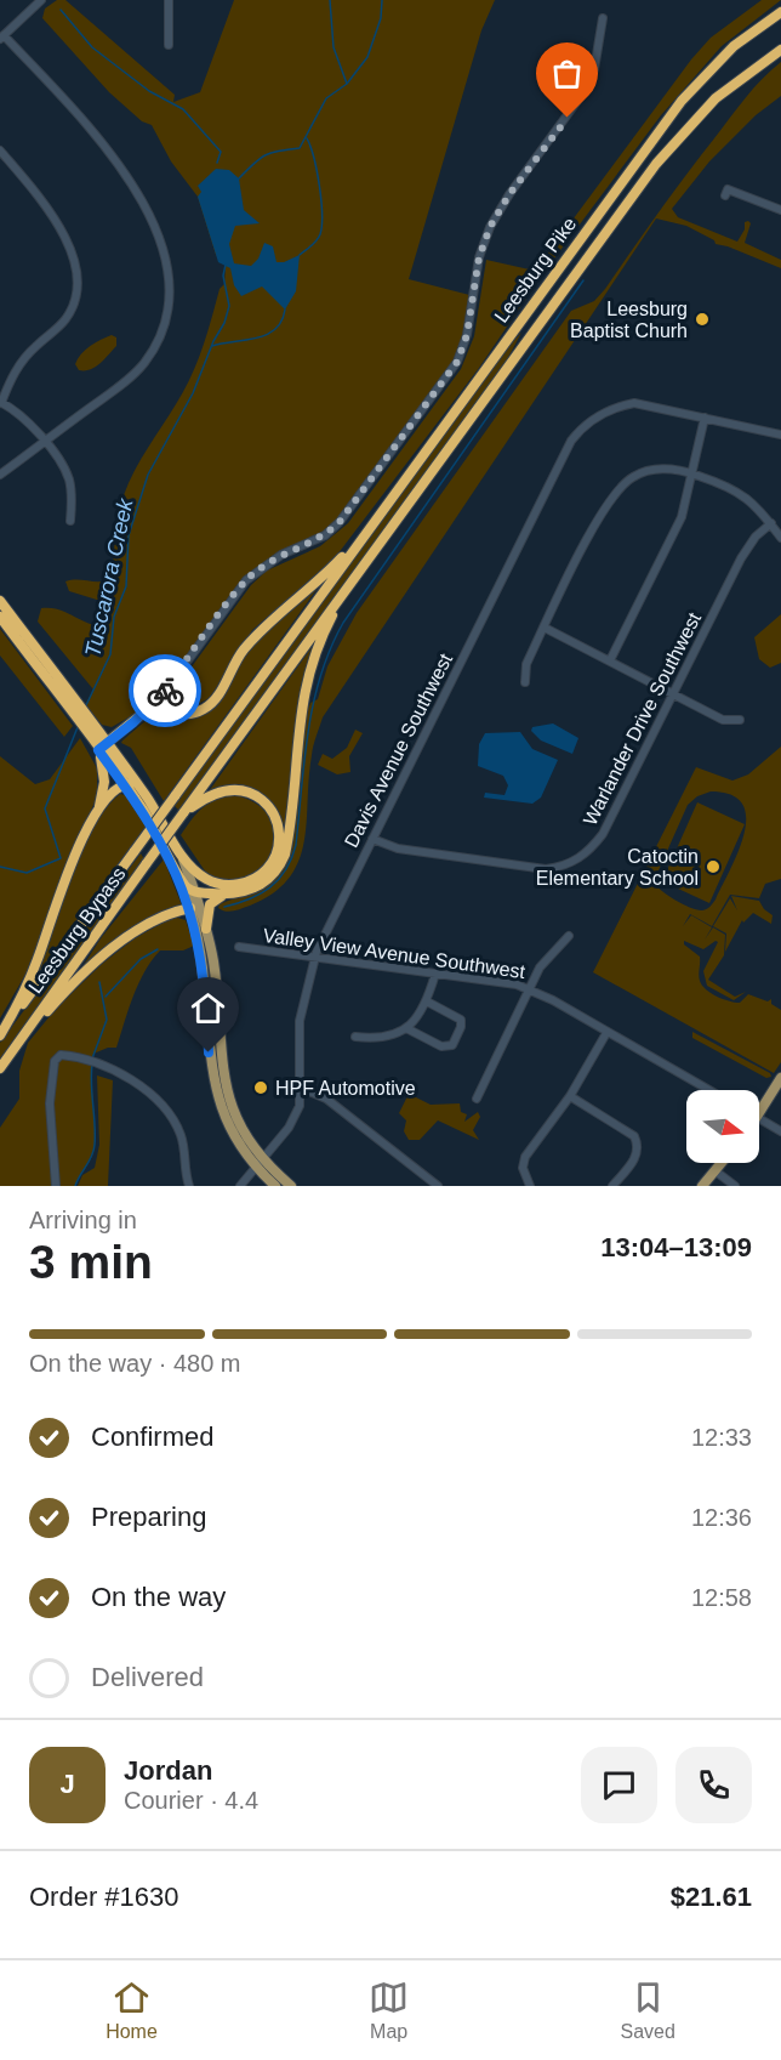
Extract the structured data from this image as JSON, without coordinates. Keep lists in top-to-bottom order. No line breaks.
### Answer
{"streets":{"highway":["Leesburg Pike","Leesburg Bypass"],"street":["Warlander Drive Southwest","Davis Avenue Southwest","Valley View Avenue Southwest"]},"crossings":[["Leesburg Pike","Leesburg Bypass"],["Warlander Drive Southwest","Davis Avenue Southwest"],["Davis Avenue Southwest","Valley View Avenue Southwest"]],"water":["Tuscarora Creek"],"places":["Leesburg Baptist Churh","Catoctin Elementary School","HPF Automotive"],"north":"right","page":{"heading":["3 min","Arriving in","13:04–13:09"],"panel":["Jordan","Courier · 4.4","Order #1630","$21.61"],"bar":"On the way · 480 m","list":[["Confirmed","12:33"],["Preparing","12:36"],["On the way","12:58"],"Delivered"],"round":"J","tabs":["Home","Map","Saved"]}}
